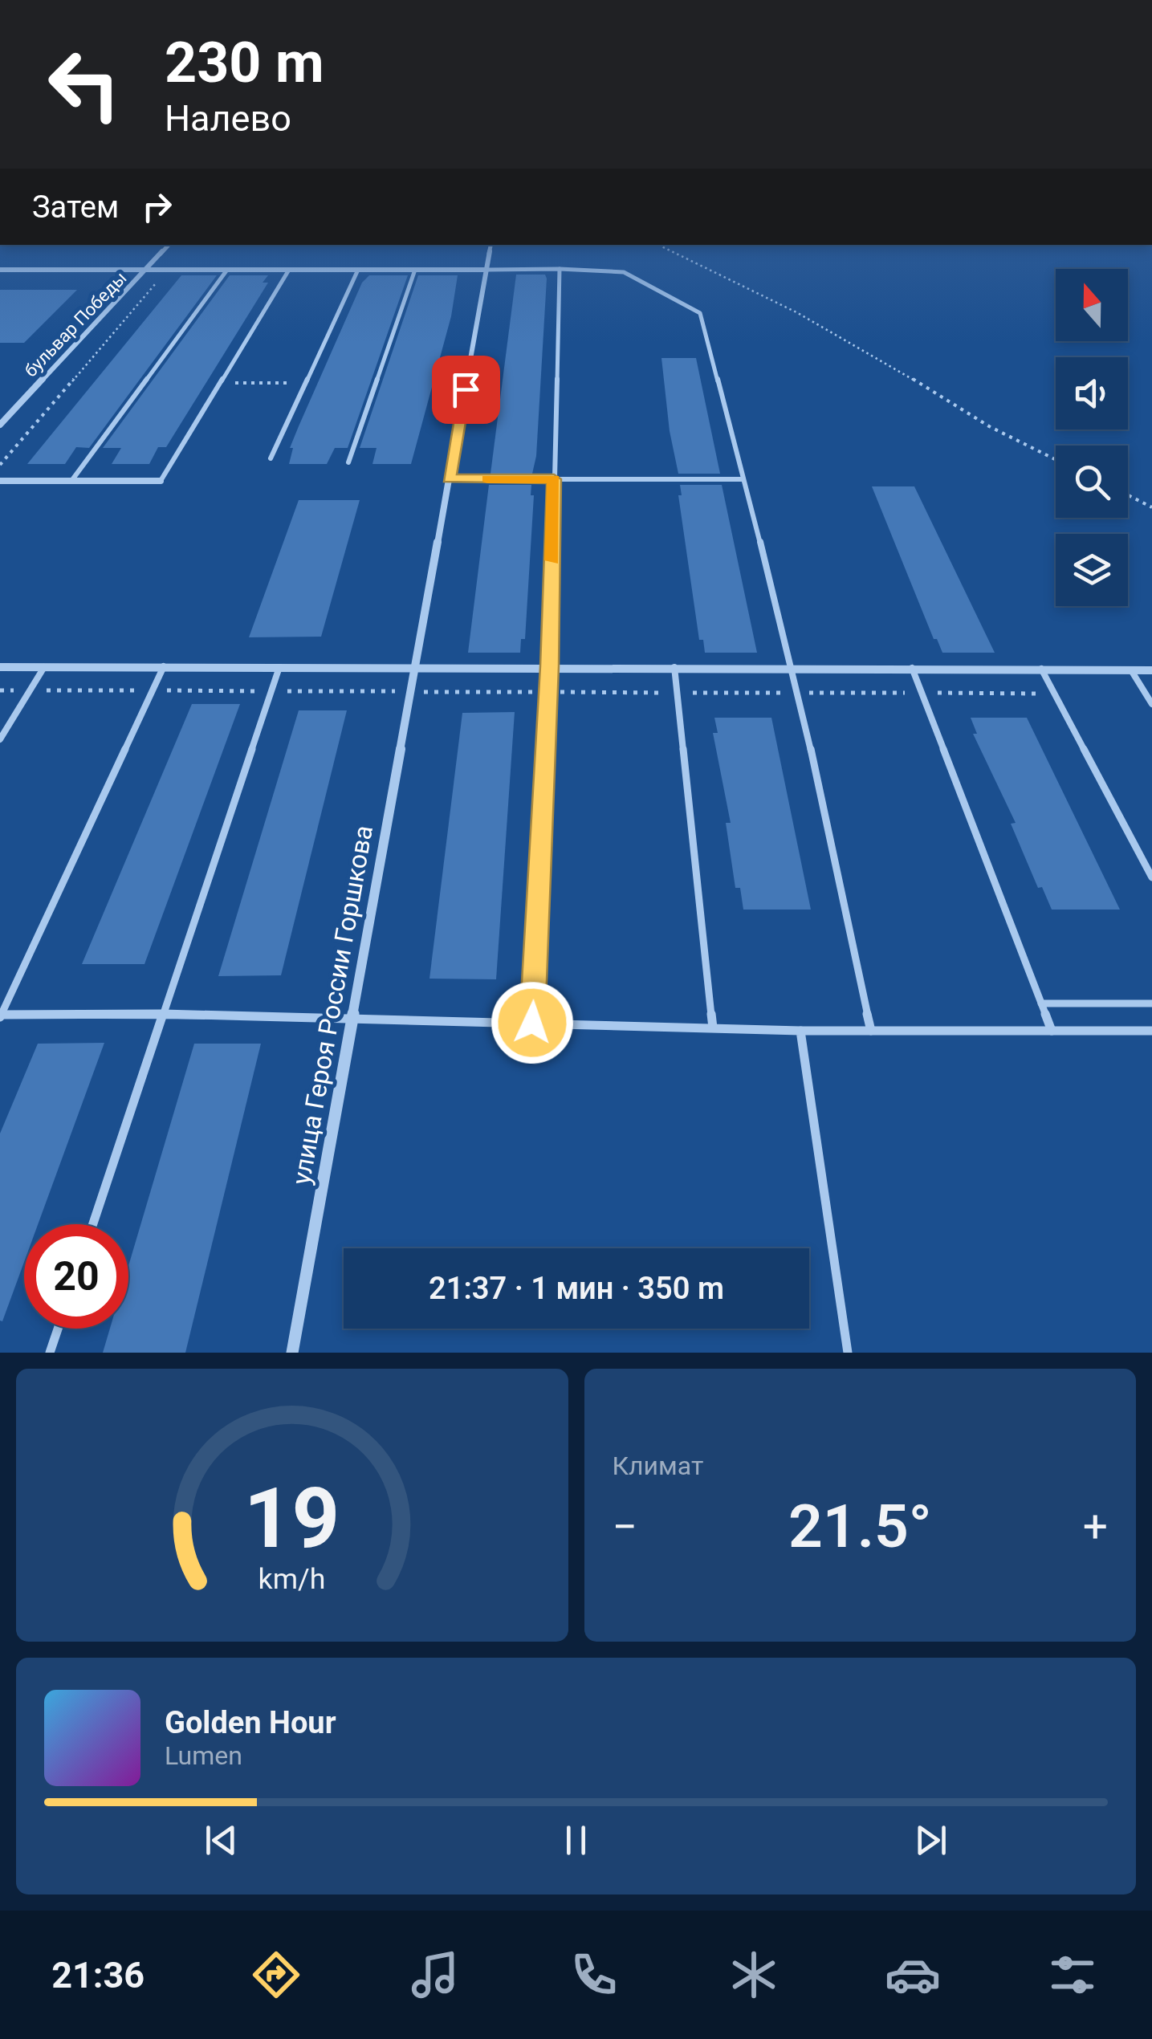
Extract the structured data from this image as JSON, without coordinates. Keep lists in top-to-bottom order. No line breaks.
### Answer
{"streets":{"street":["бульвар Победы","улица Героя России Горшкова"]},"north":"top","page":{"turn":["230 m","Налево"],"then":"Затем","limit":"20","trip":"21:37 · 1 мин · 350 m","tile":"Климат","heat":["−","21.5°","+"],"song":["Golden Hour","Lumen"],"tabs":"21:36","gauge":["19","km/h"]}}
